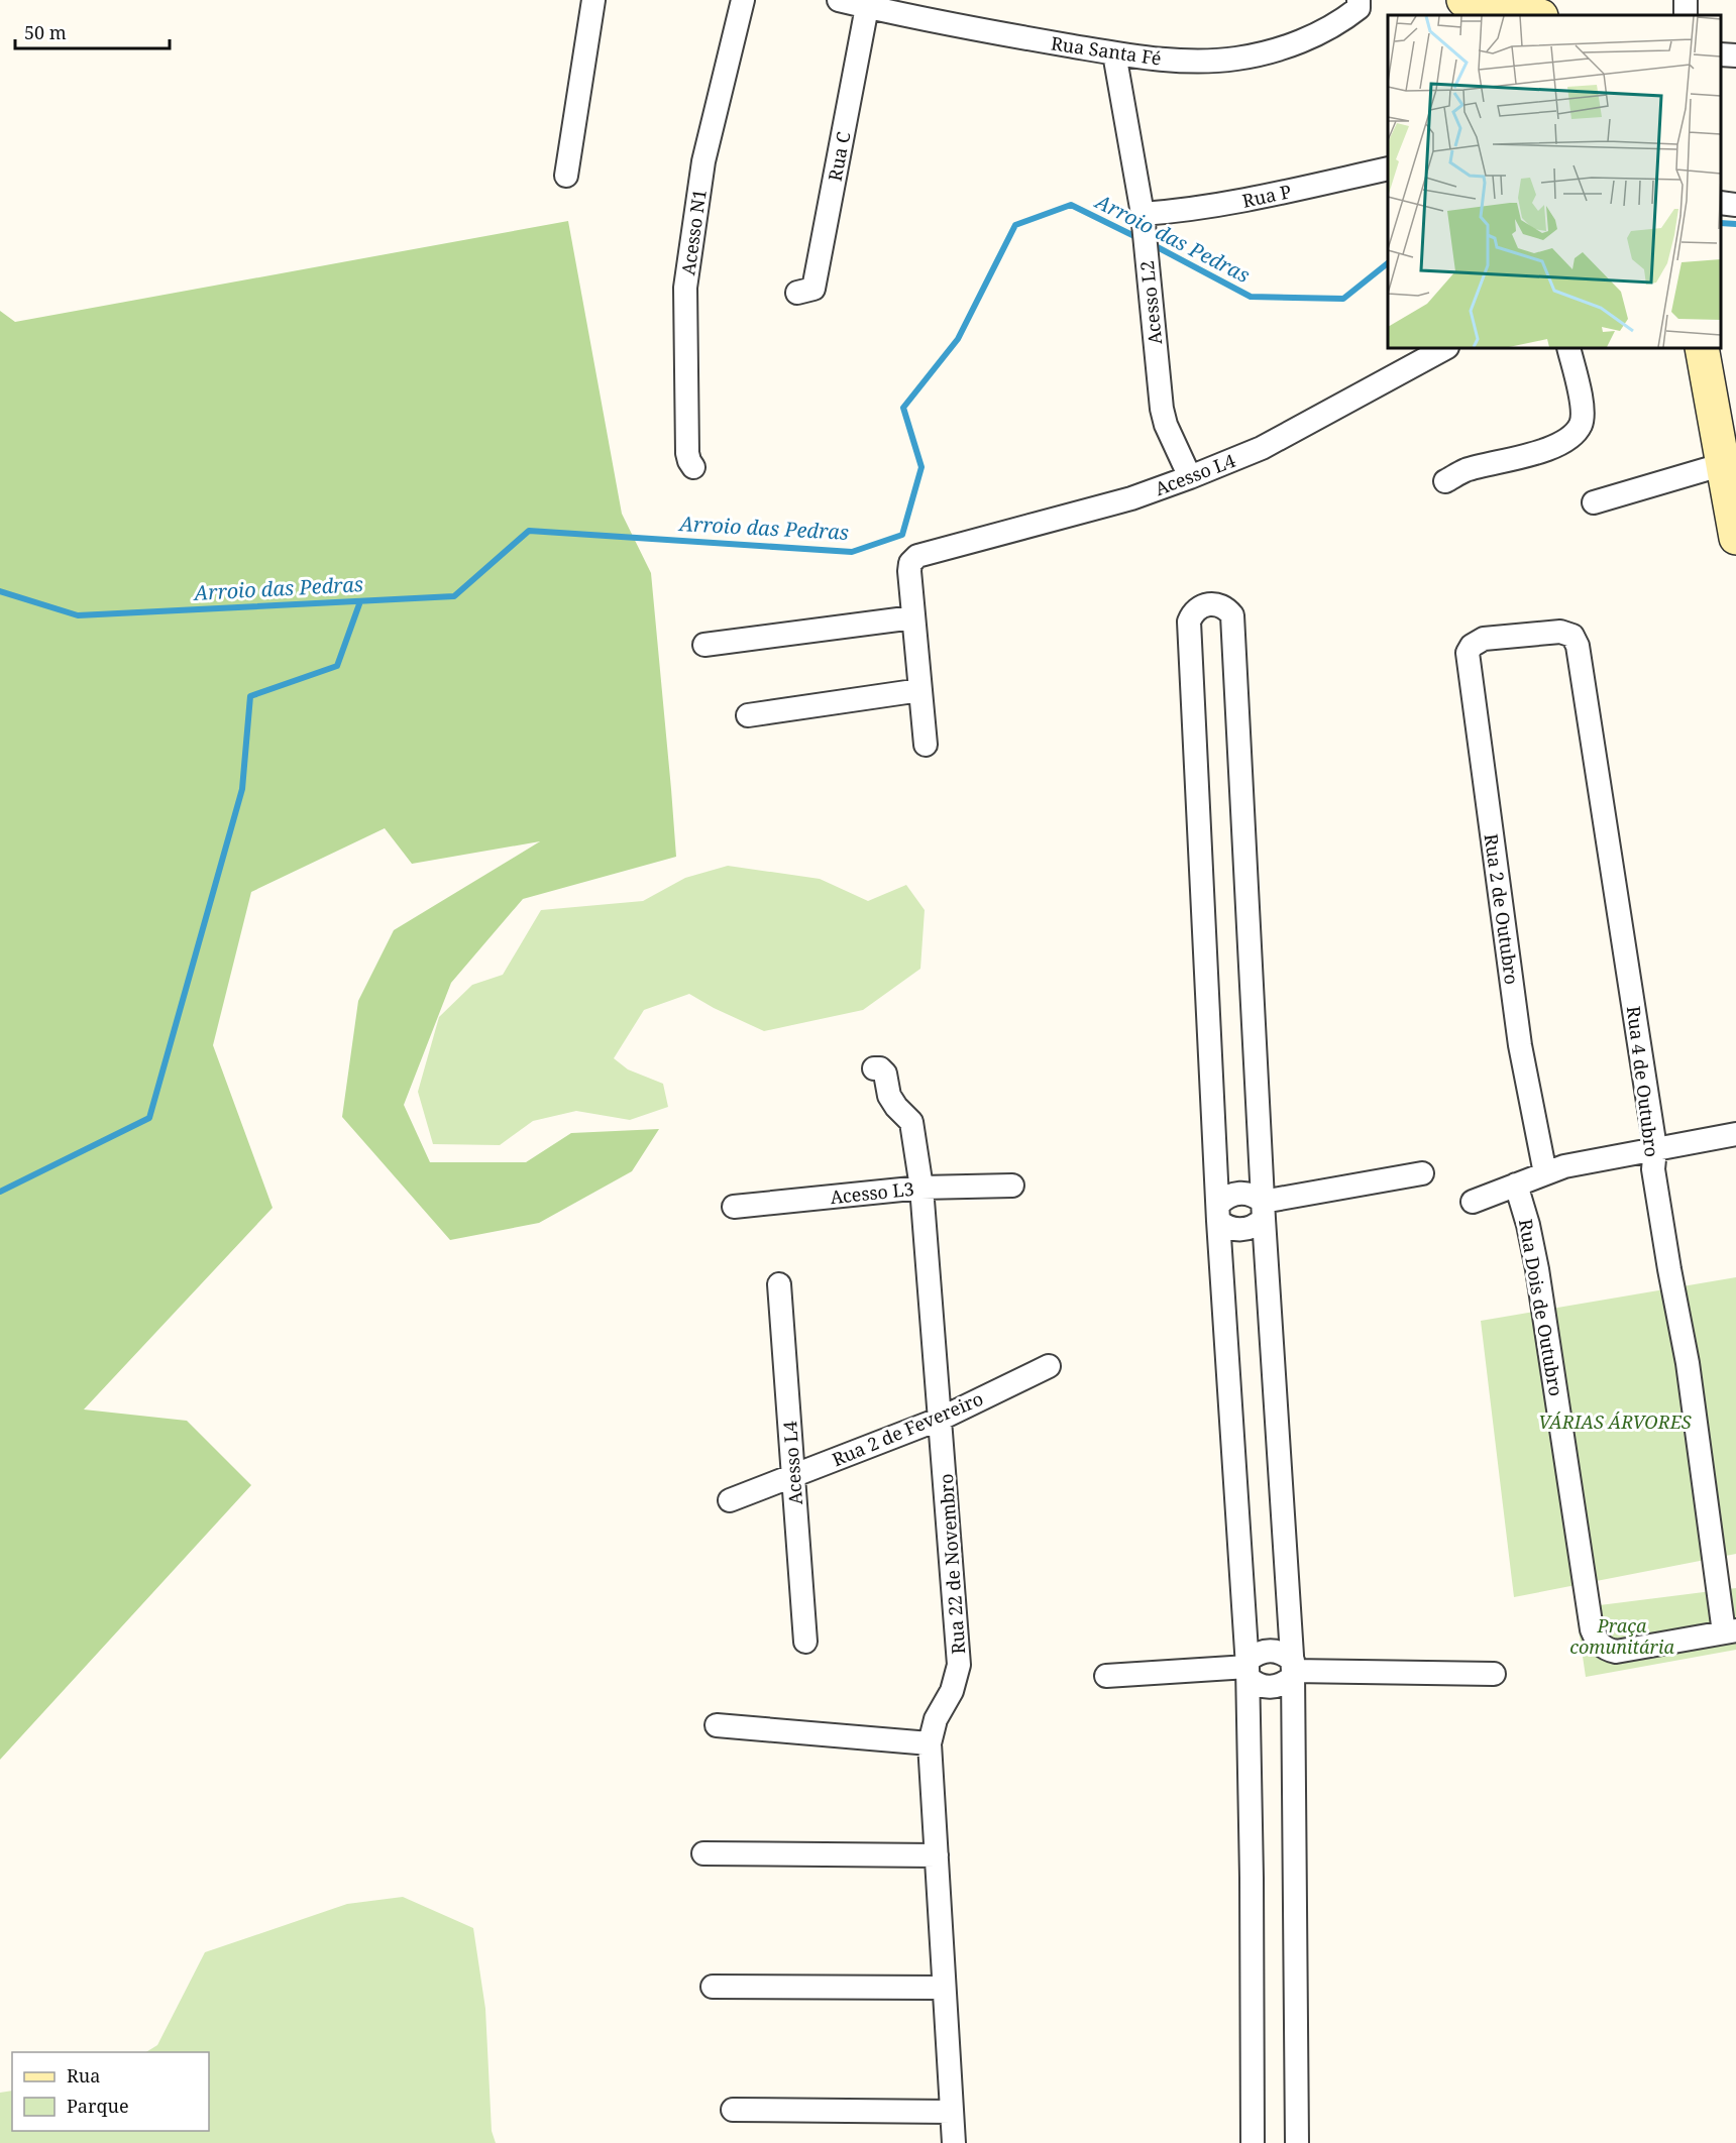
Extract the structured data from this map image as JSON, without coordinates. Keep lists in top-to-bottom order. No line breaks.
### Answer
{"streets":{"street":["Rua Santa Fé","Rua C","Rua P","Acesso N1","Acesso L2","Acesso L4","Rua 2 de Outubro","Rua 4 de Outubro","Acesso L3","Rua Dois de Outubro","Rua 2 de Fevereiro","Rua 22 de Novembro"]},"crossings":[["Rua Santa Fé","Rua C"],["Rua Santa Fé","Acesso L2"],["Rua P","Acesso L2"],["Acesso L2","Acesso L4"],["Acesso L4","Rua 2 de Fevereiro"],["Rua 2 de Outubro","Rua 4 de Outubro"],["Rua 4 de Outubro","Rua Dois de Outubro"],["Acesso L3","Rua 22 de Novembro"],["Rua 2 de Fevereiro","Rua 22 de Novembro"]],"water":["Arroio das Pedras"],"parks":["VÁRIAS ÁRVORES","Praça comunitária"],"legend":["Rua","Parque"],"scale_bar":"50 m"}
